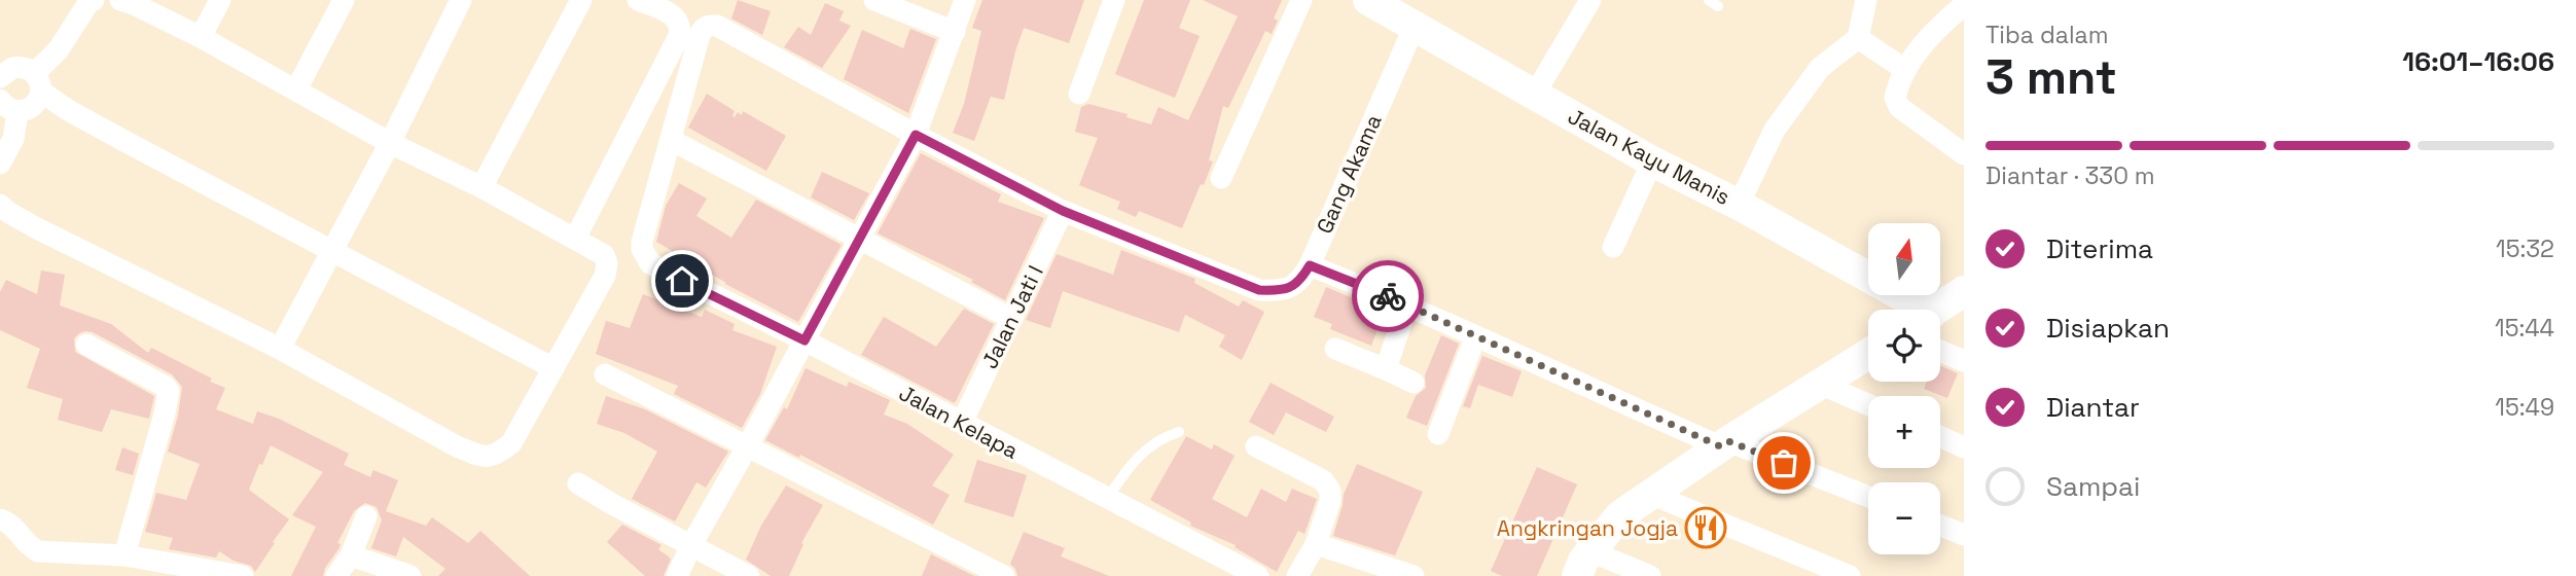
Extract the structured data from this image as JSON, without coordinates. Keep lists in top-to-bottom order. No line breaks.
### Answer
{"streets":{"street":["Jalan Kayu Manis","Gang Akama","Jalan Jati I","Jalan Kelapa"]},"crossings":[["Jalan Kayu Manis","Gang Akama"],["Gang Akama","Jalan Jati I"],["Jalan Jati I","Jalan Kelapa"]],"places":{"restaurant":["Angkringan Jogja"]},"north":"top","page":{"heading":["3 mnt","Tiba dalam","16:01–16:06"],"bar":"Diantar · 330 m","list":[["Diterima","15:32"],["Disiapkan","15:44"],["Diantar","15:49"],"Sampai"],"map_buttons":["+","−"]}}
